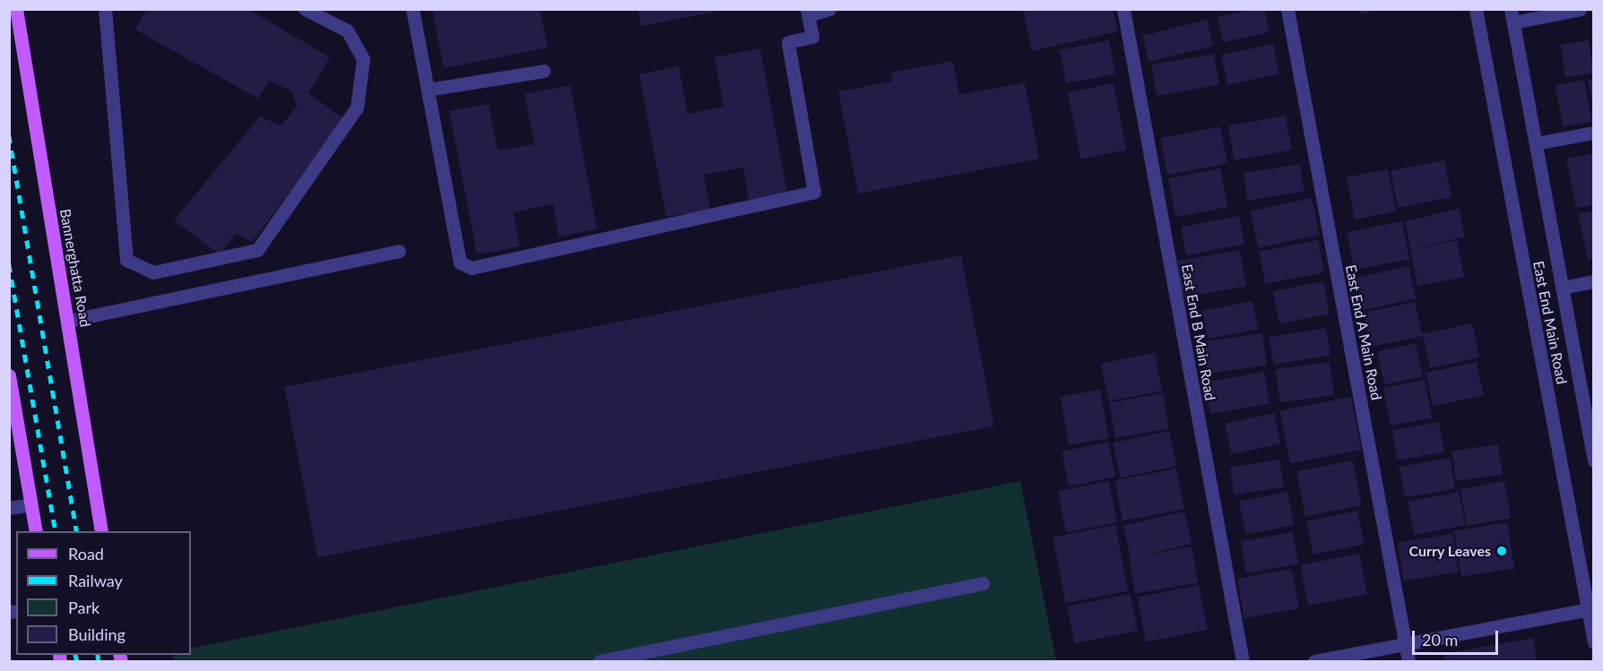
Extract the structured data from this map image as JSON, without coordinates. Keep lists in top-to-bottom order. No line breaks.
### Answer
{"streets":{"main road":["Bannerghatta Road"],"street":["East End Main Road","East End B Main Road","East End A Main Road"]},"places":["Curry Leaves"],"legend":["Road","Railway","Park","Building"],"scale_bar":"20 m"}
